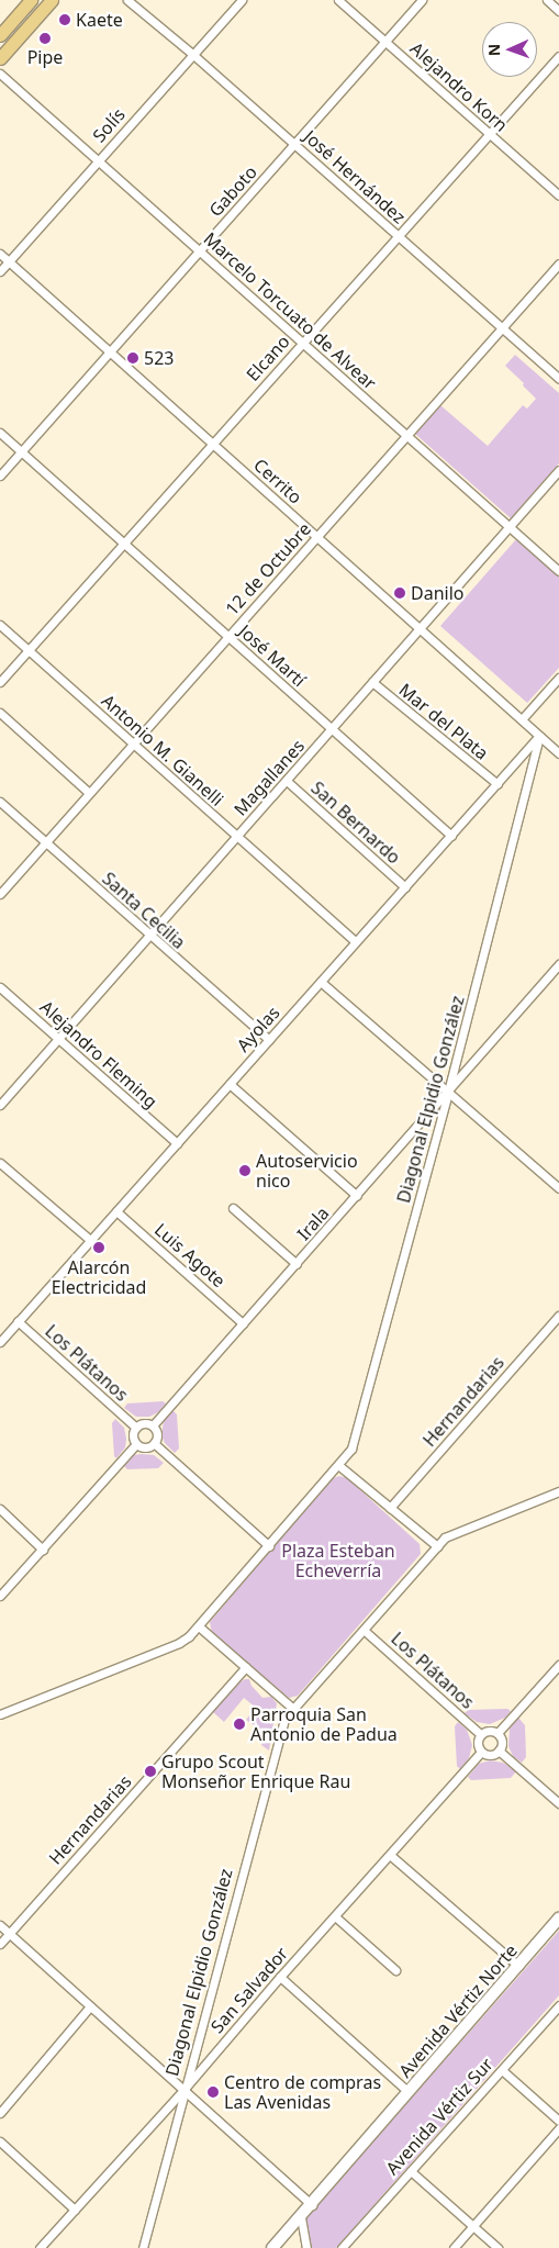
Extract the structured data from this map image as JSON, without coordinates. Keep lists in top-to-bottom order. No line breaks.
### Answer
{"streets":{"street":["Alejandro Korn","Solís","José Hernández","Gaboto","Marcelo Torcuato de Alvear","Elcano","Cerrito","12 de Octubre","José Martí","Mar del Plata","Antonio M. Gianelli","Magallanes","San Bernardo","Santa Cecilia","Ayolas","Alejandro Fleming","Diagonal Elpidio González","Irala","Luis Agote","Los Plátanos","Hernandarias","San Salvador","Avenida Vértiz Norte","Avenida Vértiz Sur"]},"crossings":[["Alejandro Korn","Gaboto"],["Alejandro Korn","Elcano"],["Solís","José Hernández"],["Solís","Marcelo Torcuato de Alvear"],["Solís","Cerrito"],["José Hernández","Gaboto"],["José Hernández","Elcano"],["José Hernández","12 de Octubre"],["Gaboto","Marcelo Torcuato de Alvear"],["Gaboto","Cerrito"],["Gaboto","José Martí"],["Marcelo Torcuato de Alvear","Elcano"],["Marcelo Torcuato de Alvear","12 de Octubre"],["Marcelo Torcuato de Alvear","Magallanes"],["Elcano","Cerrito"],["Elcano","José Martí"],["Elcano","Antonio M. Gianelli"],["Cerrito","12 de Octubre"],["Cerrito","Magallanes"],["Cerrito","Ayolas"],["Cerrito","Diagonal Elpidio González"],["12 de Octubre","José Martí"],["12 de Octubre","Antonio M. Gianelli"],["12 de Octubre","Santa Cecilia"],["José Martí","Magallanes"],["José Martí","Ayolas"],["Mar del Plata","Magallanes"],["Mar del Plata","Ayolas"],["Antonio M. Gianelli","Magallanes"],["Antonio M. Gianelli","Ayolas"],["Magallanes","San Bernardo"],["Magallanes","Santa Cecilia"],["Magallanes","Alejandro Fleming"],["San Bernardo","Ayolas"],["Santa Cecilia","Ayolas"],["Ayolas","Alejandro Fleming"],["Ayolas","Diagonal Elpidio González"],["Ayolas","Luis Agote"],["Ayolas","Los Plátanos"],["Diagonal Elpidio González","Irala"],["Diagonal Elpidio González","San Salvador"],["Irala","Luis Agote"],["Irala","Los Plátanos"],["Los Plátanos","San Salvador"]],"parks":["Plaza Esteban Echeverría"],"places":["Kaete","Pipe","523","Danilo","Autoservicio nico","Alarcón Electricidad","Parroquia San Antonio de Padua","Grupo Scout Monseñor Enrique Rau","Centro de compras Las Avenidas"],"north":"left"}
